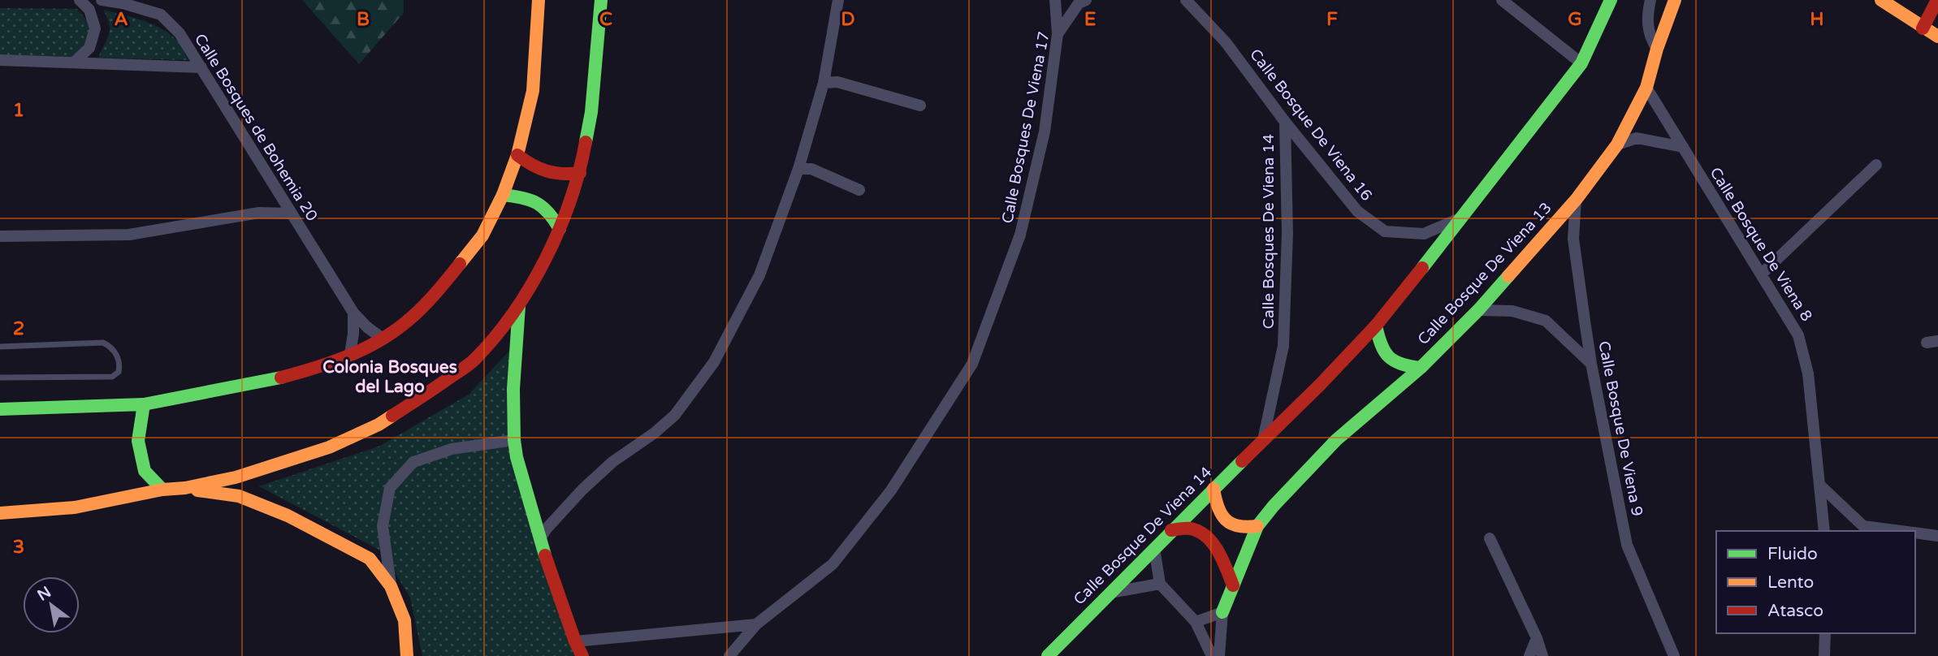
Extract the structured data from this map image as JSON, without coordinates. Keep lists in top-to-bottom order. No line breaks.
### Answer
{"streets":{"street":["Calle Bosque De Viena 16","Calle Bosques de Bohemia 20","Calle Bosques De Viena 17","Calle Bosques De Viena 14","Calle Bosque De Viena 8","Calle Bosque De Viena 13","Calle Bosque De Viena 9","Calle Bosque De Viena 14"]},"crossings":[["Calle Bosque De Viena 16","Calle Bosques De Viena 14"],["Calle Bosques De Viena 14","Calle Bosque De Viena 14"],["Calle Bosque De Viena 8","Calle Bosque De Viena 13"],["Calle Bosque De Viena 13","Calle Bosque De Viena 9"],["Calle Bosque De Viena 13","Calle Bosque De Viena 14"]],"districts":["Colonia Bosques del Lago"],"legend":["Fluido","Lento","Atasco"],"north":"top left","grid":{"columns":["A","B","C","D","E","F","G","H"],"rows":["1","2","3"]}}
